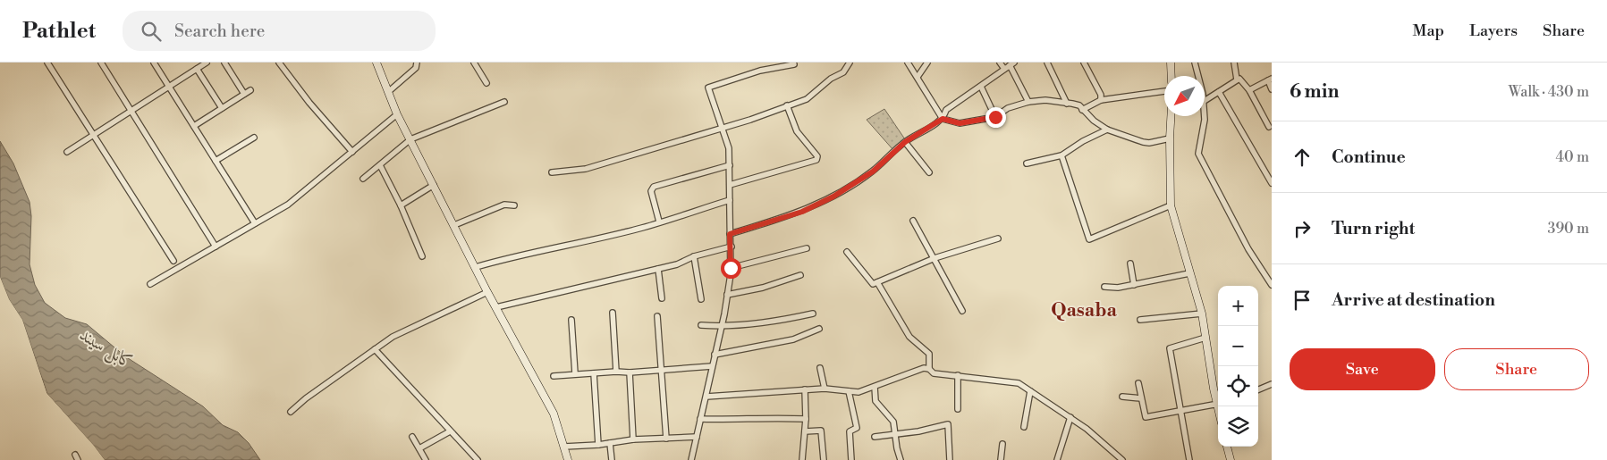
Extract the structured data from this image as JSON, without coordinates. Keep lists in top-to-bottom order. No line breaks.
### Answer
{"districts":["Qasaba"],"water":["کابل سيند"],"north":"bottom left","page":{"header":"Pathlet","search":"Search here","nav":["Map","Layers","Share"],"heading":["6 min","Walk · 430 m"],"list":[["Continue","40 m"],["Turn right","390 m"],"Arrive at destination"],"map_buttons":["+","−"],"buttons":["Save","Share"]}}
